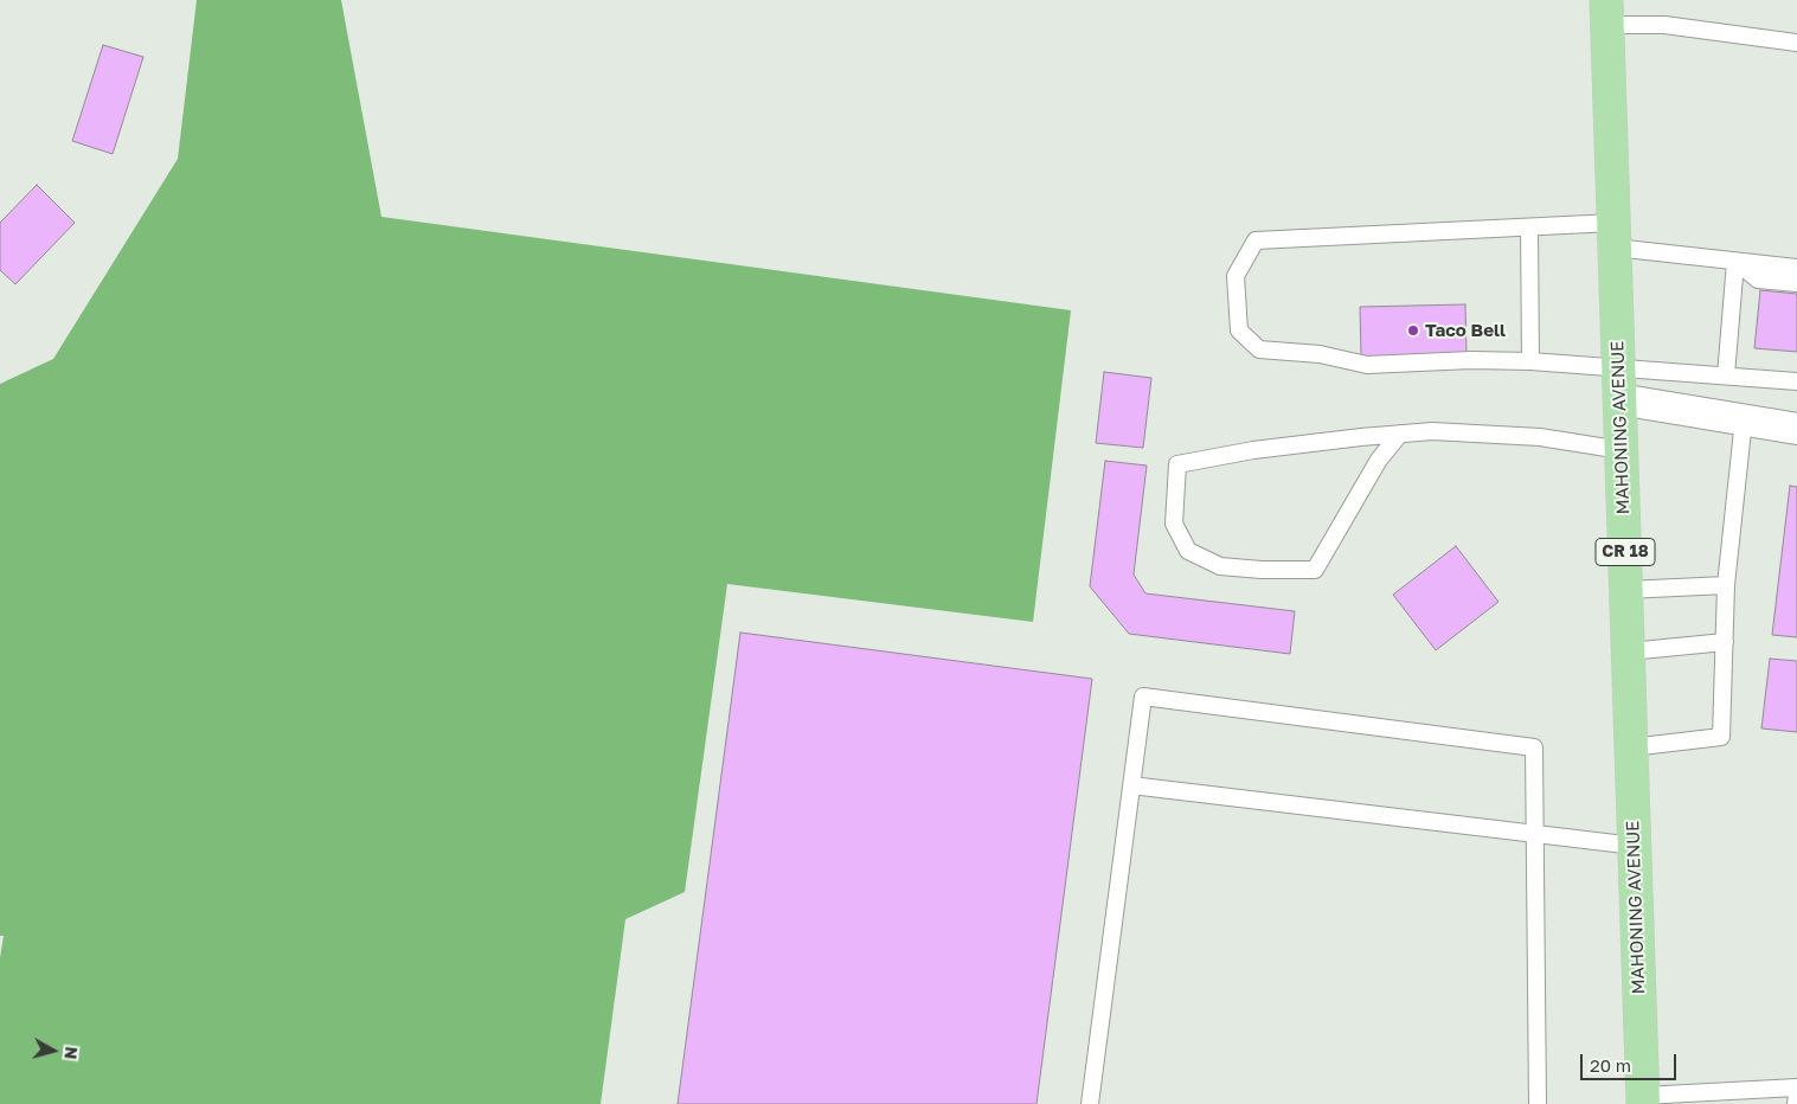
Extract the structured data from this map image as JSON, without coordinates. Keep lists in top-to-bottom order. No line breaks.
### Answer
{"streets":{"main road":["MAHONING AVENUE","CR 18"]},"places":["Taco Bell"],"scale_bar":"20 m","north":"right"}
